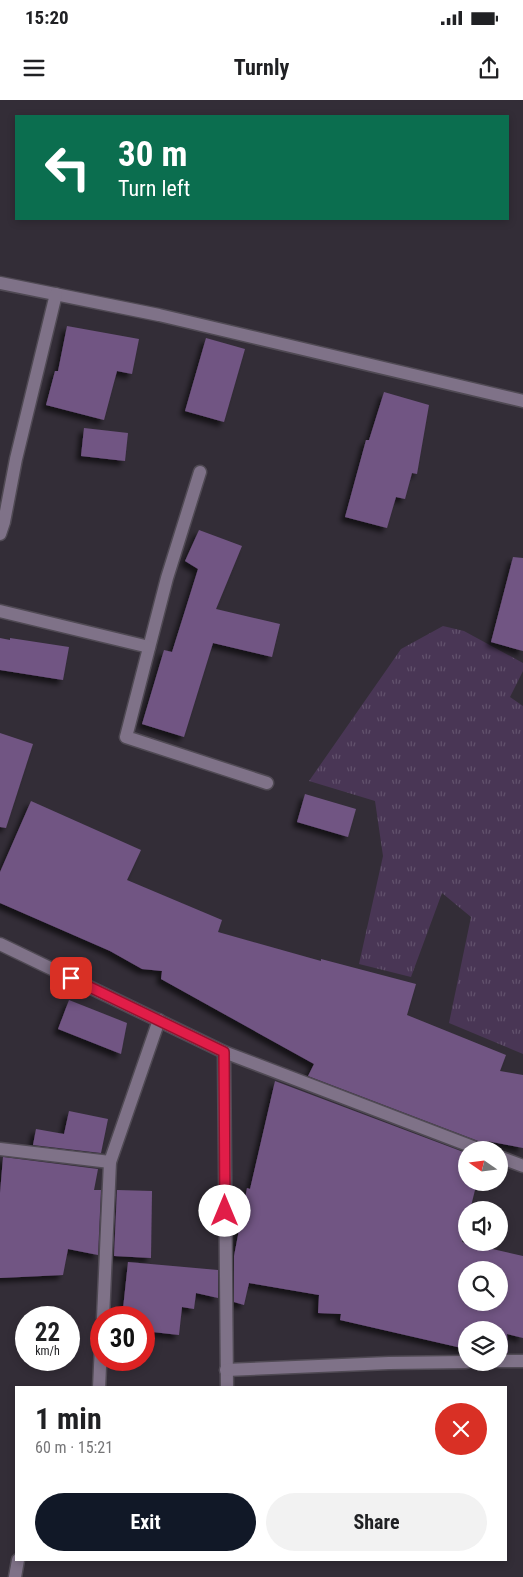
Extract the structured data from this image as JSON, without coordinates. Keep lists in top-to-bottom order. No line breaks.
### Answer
{"north":"left","page":{"status":"15:20","header":"Turnly","turn":["30 m","Turn left"],"speed":"22 km/h","limit":"30","heading":["1 min","60 m · 15:21"],"buttons":["Exit","Share"]}}
